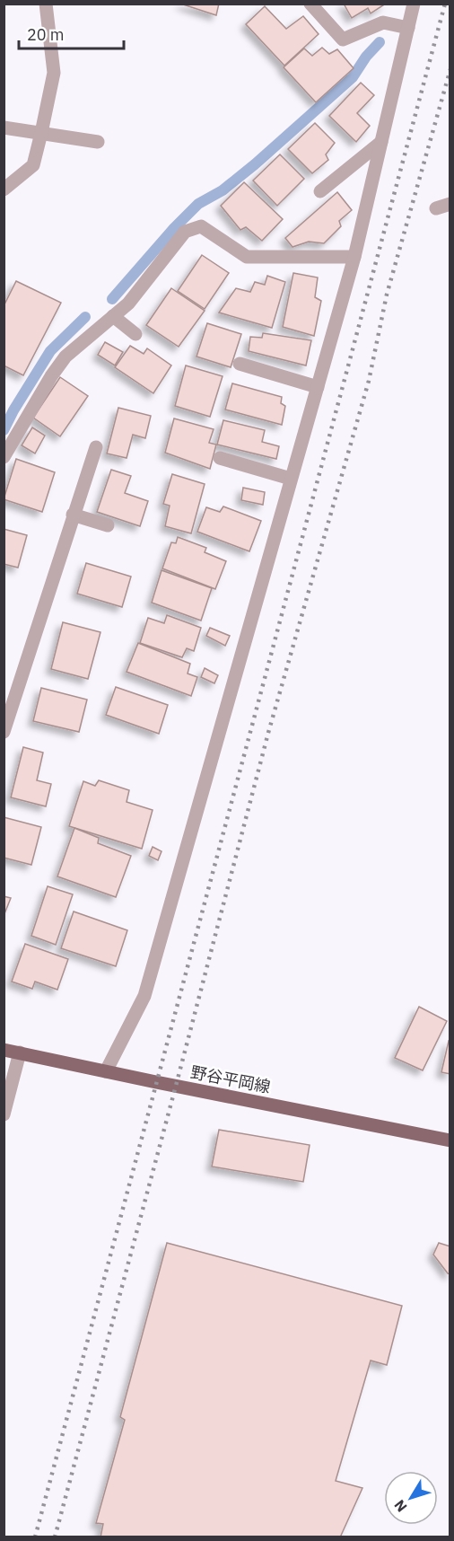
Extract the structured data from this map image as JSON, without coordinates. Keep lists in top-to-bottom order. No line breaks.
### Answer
{"streets":{"main road":["野谷平岡線"]},"scale_bar":"20 m","north":"bottom left"}
